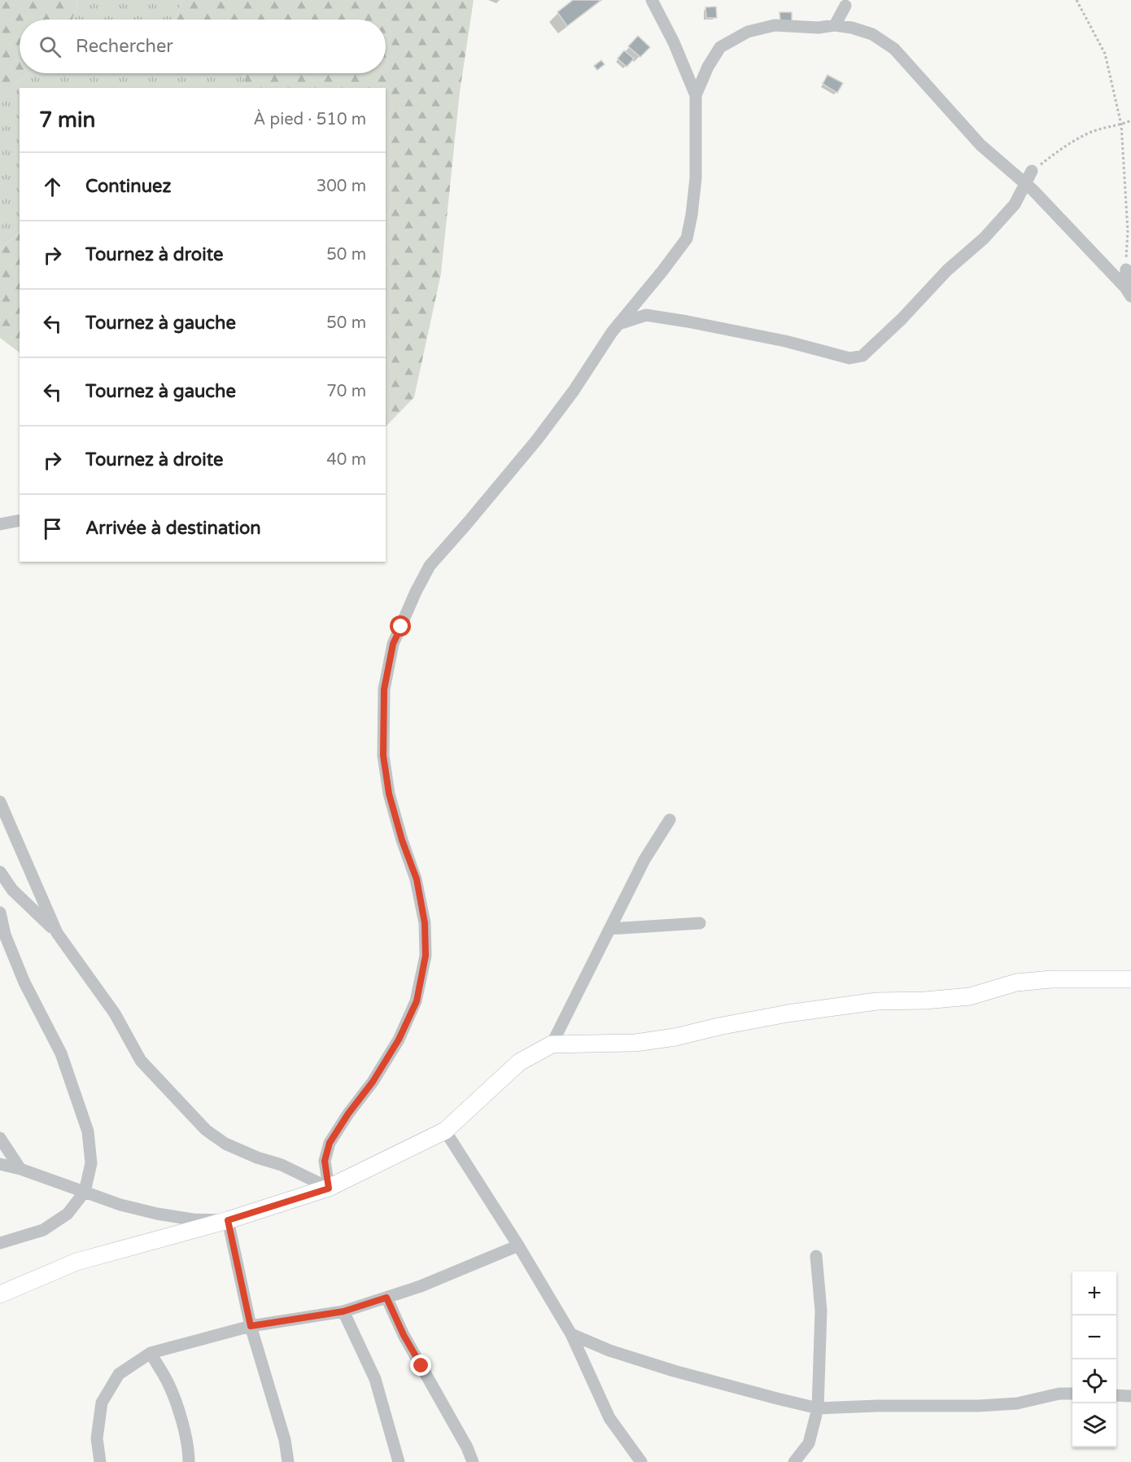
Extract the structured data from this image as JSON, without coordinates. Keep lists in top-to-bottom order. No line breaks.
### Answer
{"page":{"search":"Rechercher","heading":["7 min","À pied · 510 m"],"list":[["Continuez","300 m"],["Tournez à droite","50 m"],["Tournez à gauche","50 m"],["Tournez à gauche","70 m"],["Tournez à droite","40 m"],"Arrivée à destination"],"map_buttons":["+","−"]}}
